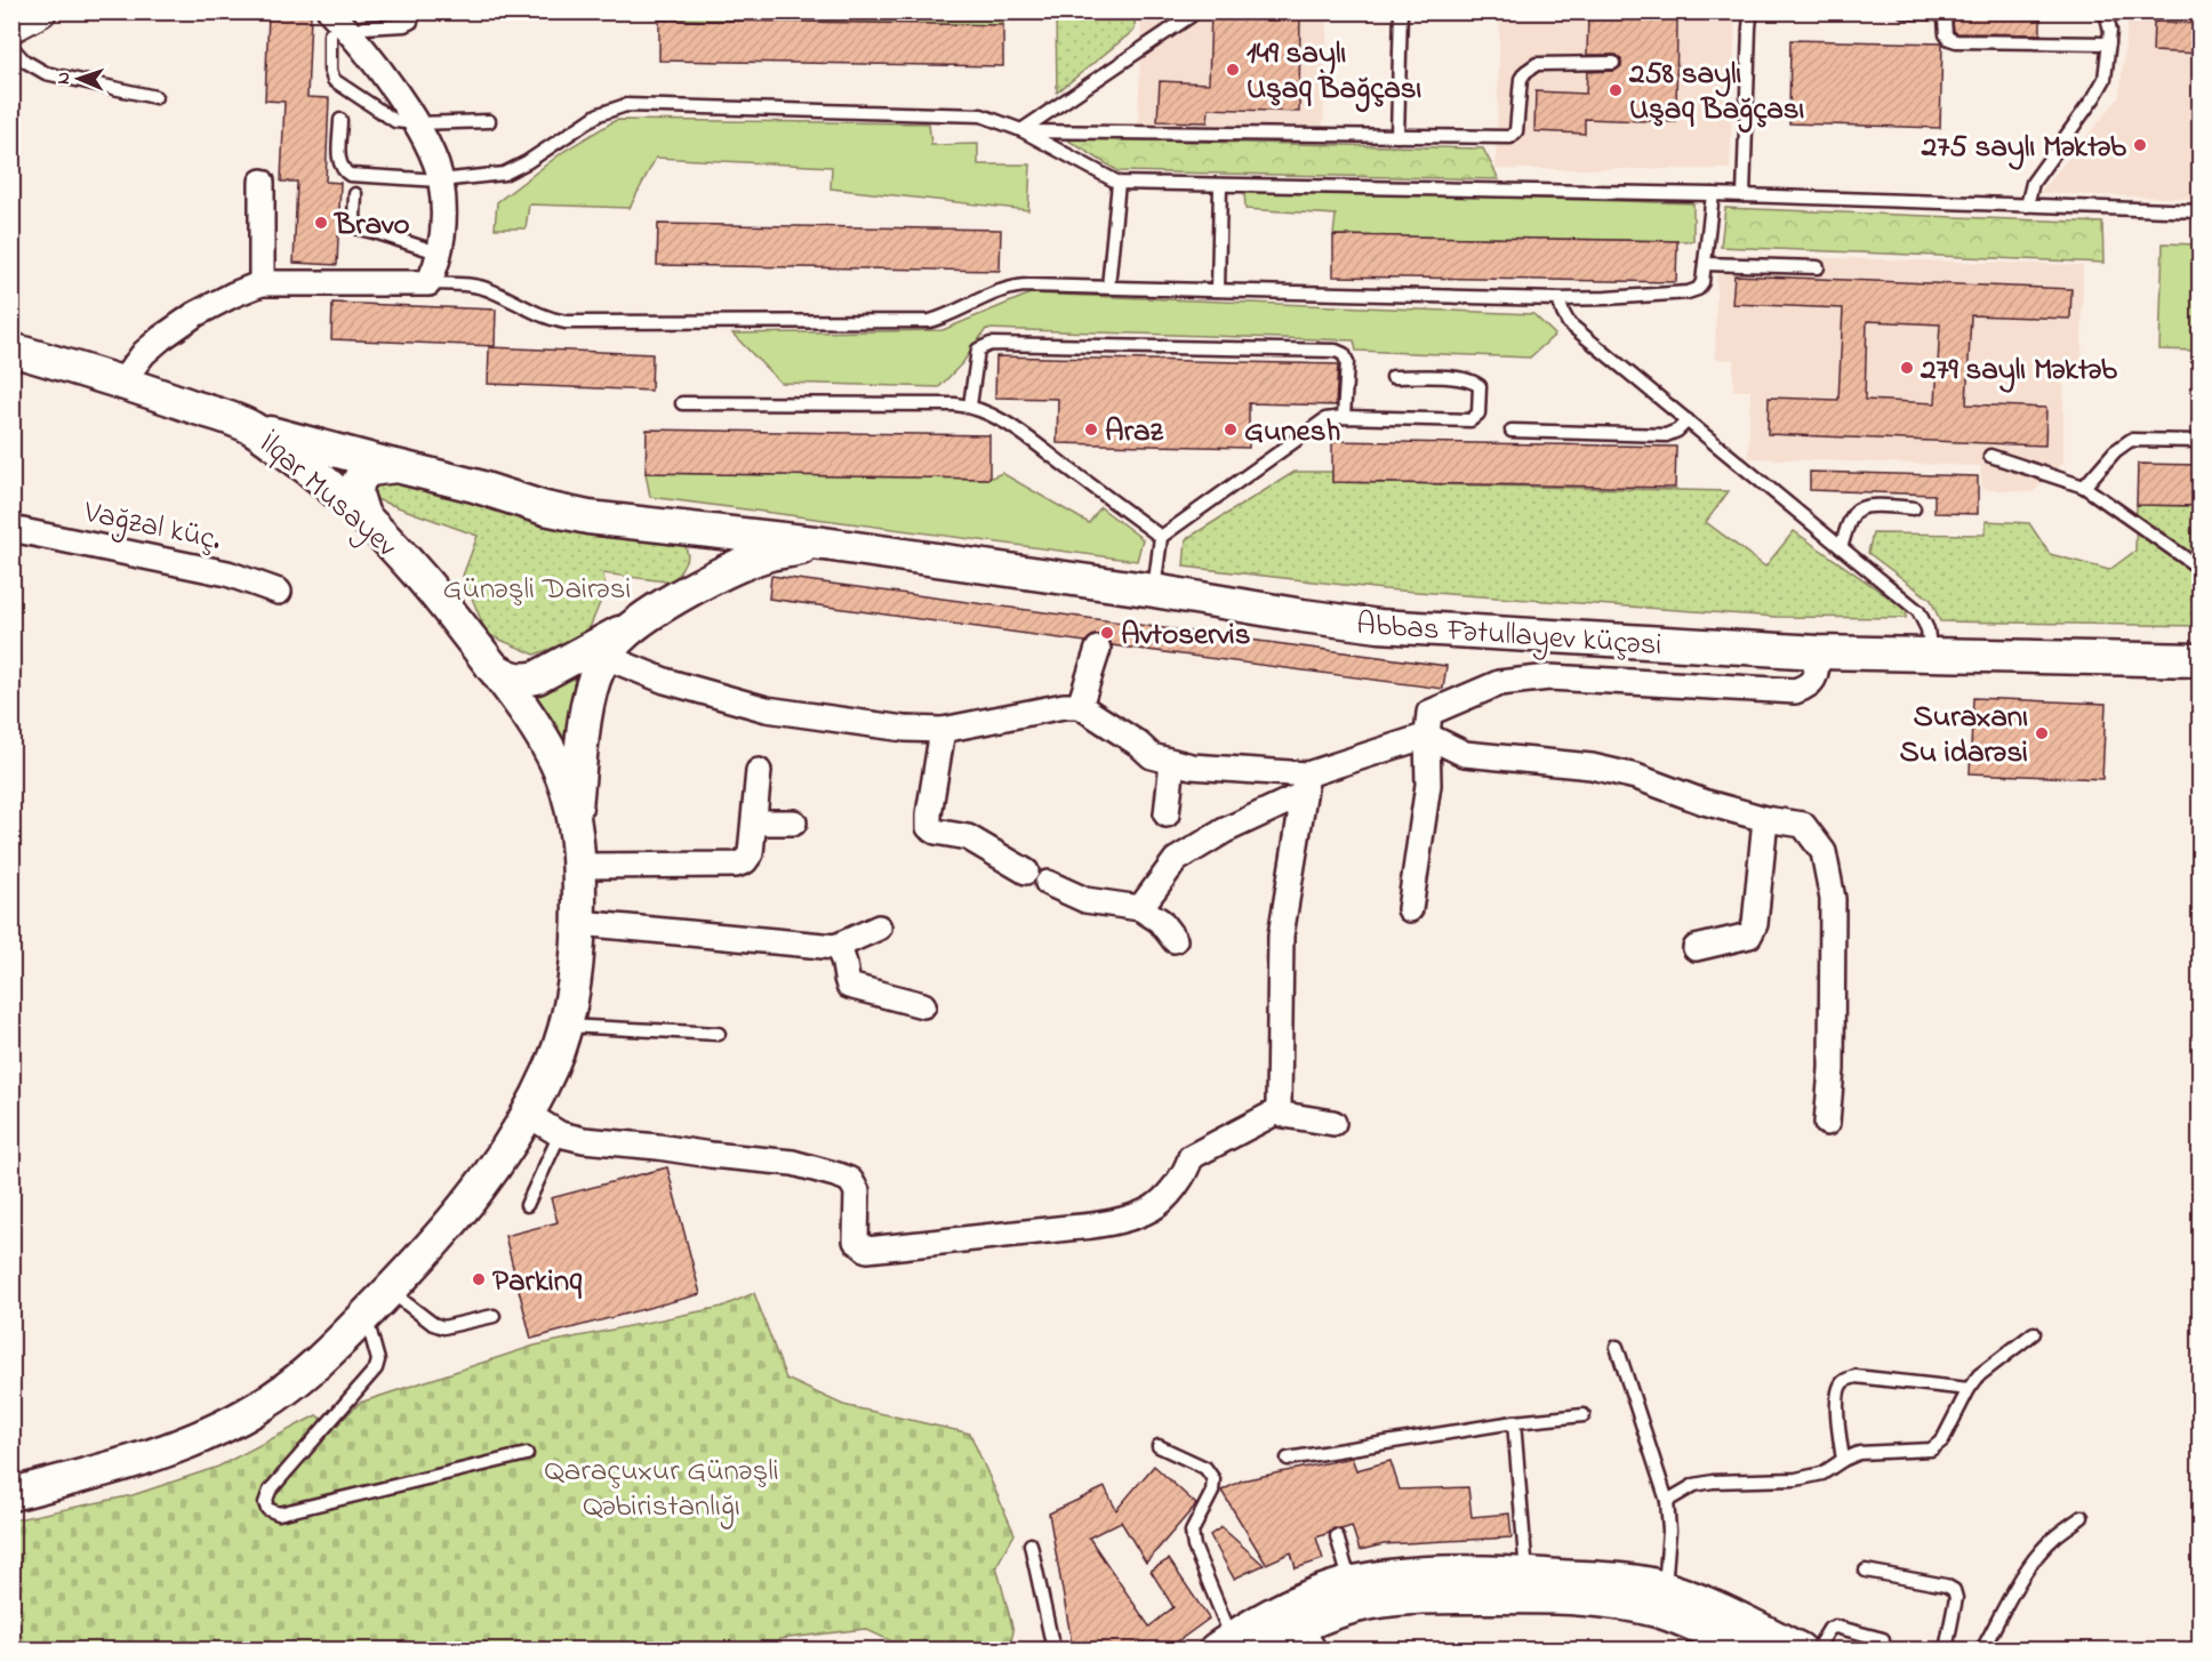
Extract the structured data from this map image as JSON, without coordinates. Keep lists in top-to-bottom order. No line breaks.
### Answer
{"streets":{"main road":["İlqar Musayev","Abbas Fətullayev küçəsi"],"street":["Vağzal küç."]},"crossings":[["İlqar Musayev","Abbas Fətullayev küçəsi"]],"parks":["Günəşli Dairəsi","Qaraçuxur Günəşli Qəbiristanlığı"],"places":["149 saylı Uşaq Bağçası","258 saylı Uşaq Bağçası","275 saylı Məktəb","Bravo","279 saylı Məktəb","Araz","Gunesh","Avtoservis","Suraxanı Su idarəsi","Parkinq"],"north":"left"}
